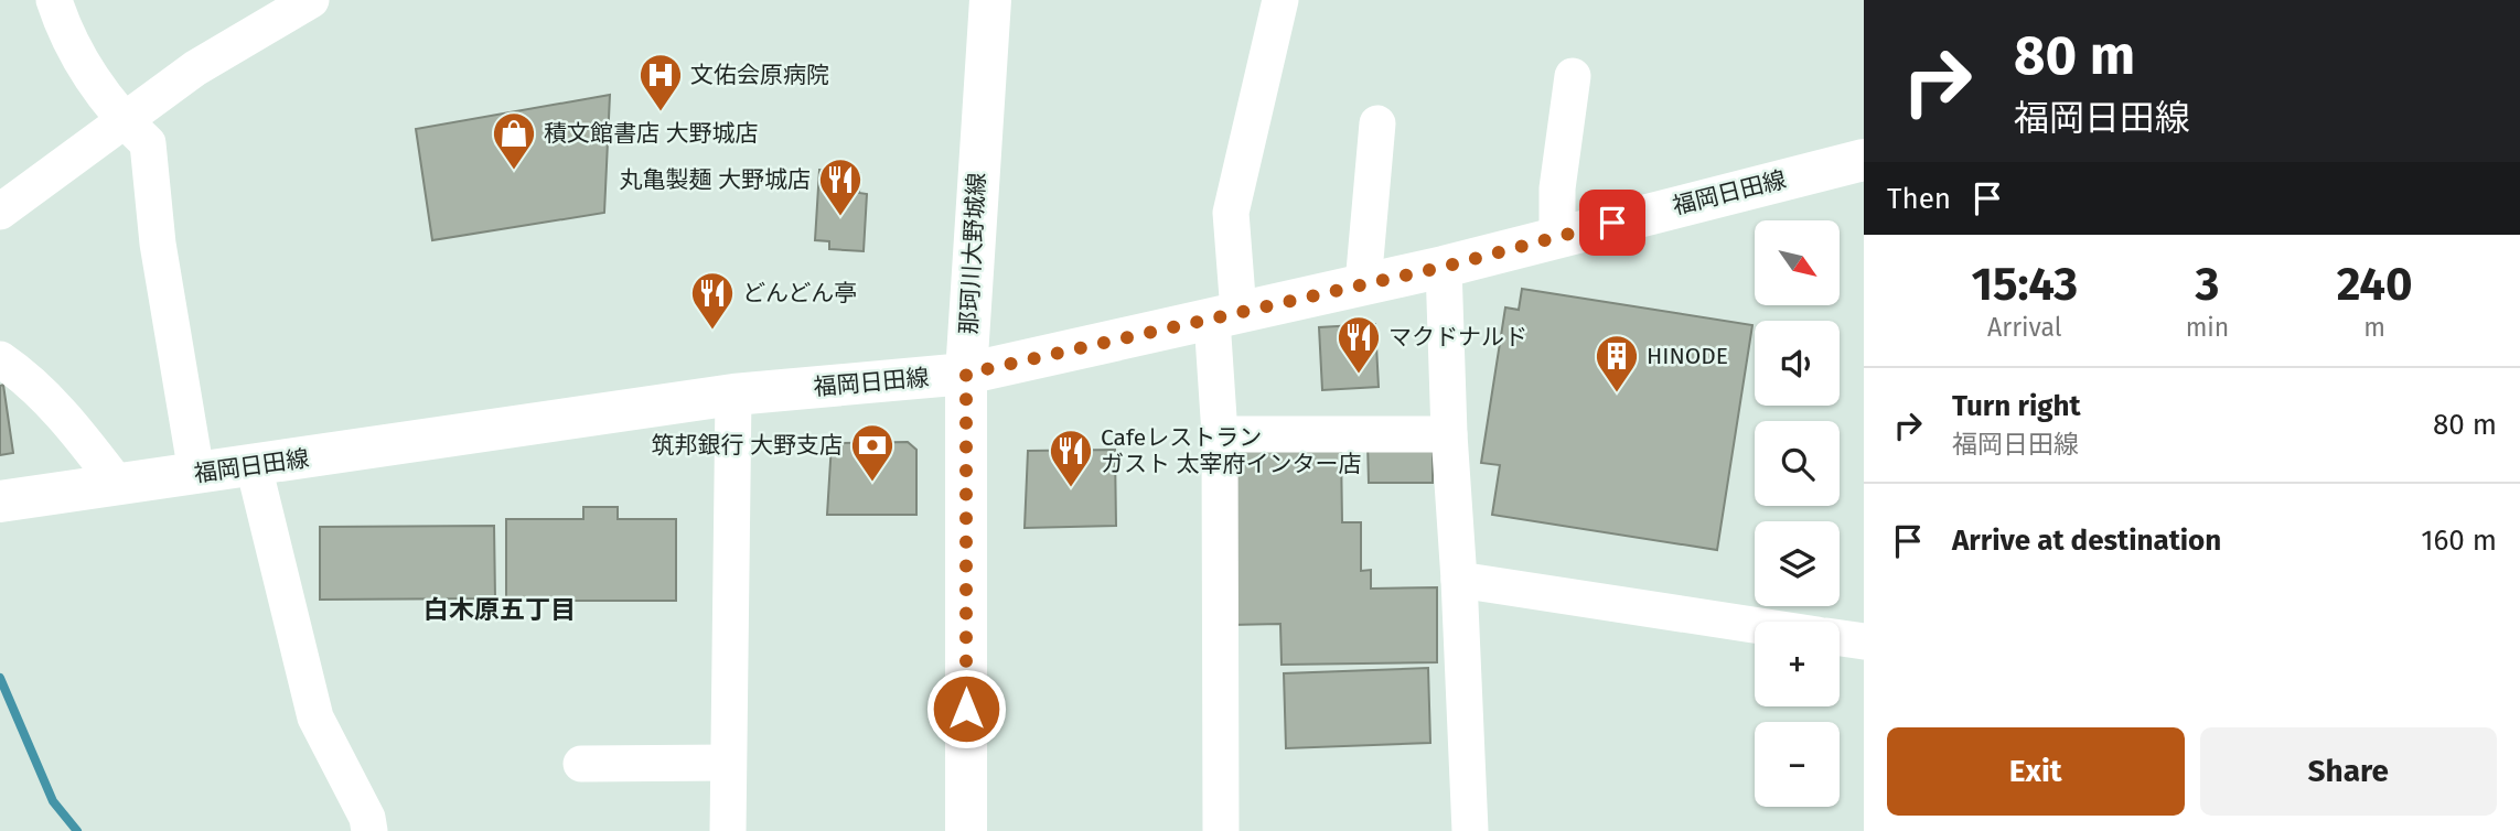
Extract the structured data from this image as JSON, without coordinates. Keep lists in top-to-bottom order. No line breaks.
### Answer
{"streets":{"main road":["福岡日田線","那珂川大野城線"]},"crossings":[["福岡日田線","那珂川大野城線"]],"districts":["白木原五丁目"],"places":{"hospital":["文佑会原病院"],"shop":["積文館書店 大野城店"],"restaurant":["丸亀製麺 大野城店","どんどん亭","マクドナルド","Cafeレストラン ガスト 太宰府インター店"],"building":["HINODE"],"bank":["筑邦銀行 大野支店"]},"north":"bottom right","page":{"turn":["80 m","福岡日田線"],"then":"Then","map_buttons":["+","−"],"eta":["15:43","Arrival","3","min","240","m"],"list":[{"name":"Turn right","note":"福岡日田線","value":"80 m"},{"name":"Arrive at destination","value":"160 m"}],"buttons":["Exit","Share"]}}
